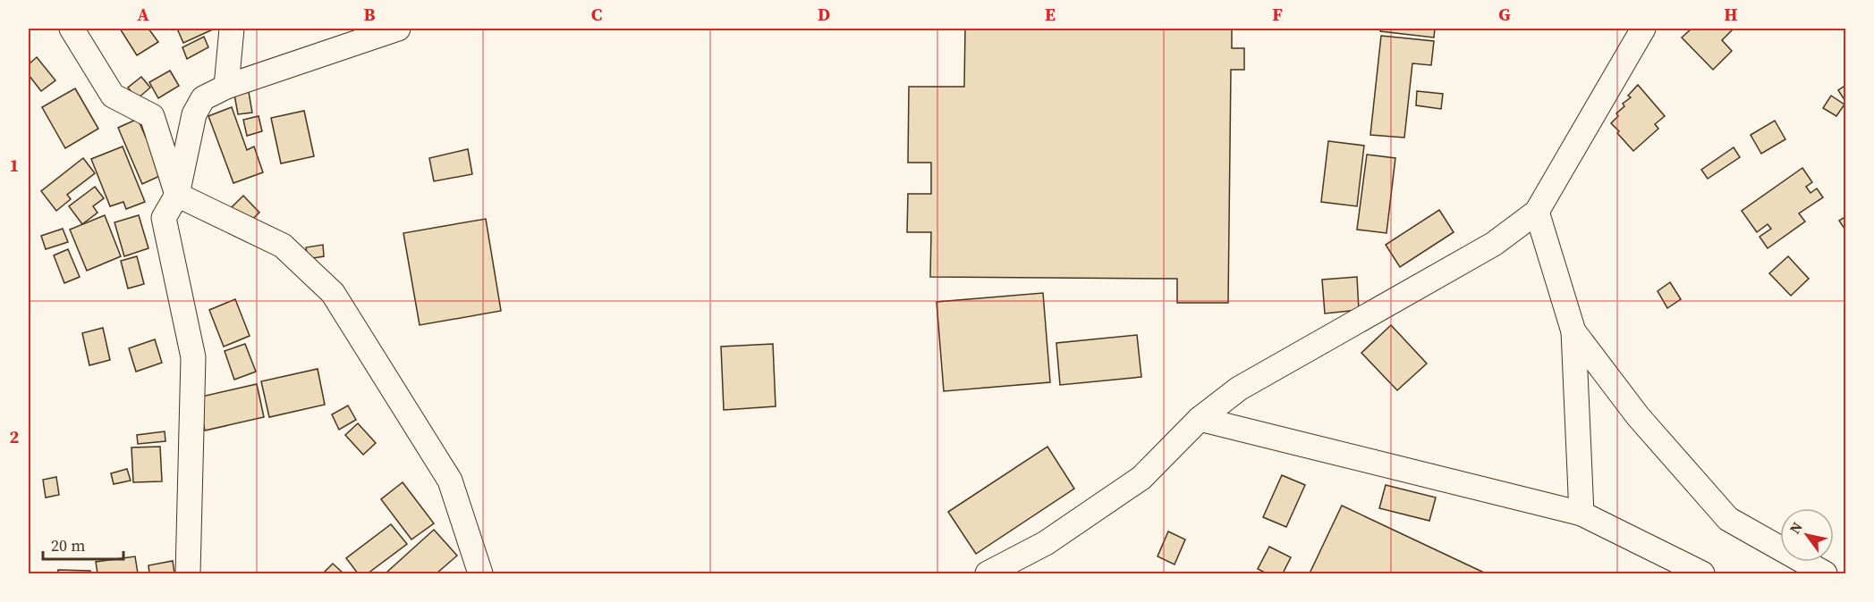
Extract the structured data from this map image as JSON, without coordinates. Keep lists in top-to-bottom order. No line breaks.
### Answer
{"scale_bar":"20 m","north":"top left","grid":{"columns":["A","B","C","D","E","F","G","H"],"rows":["1","2"]}}
